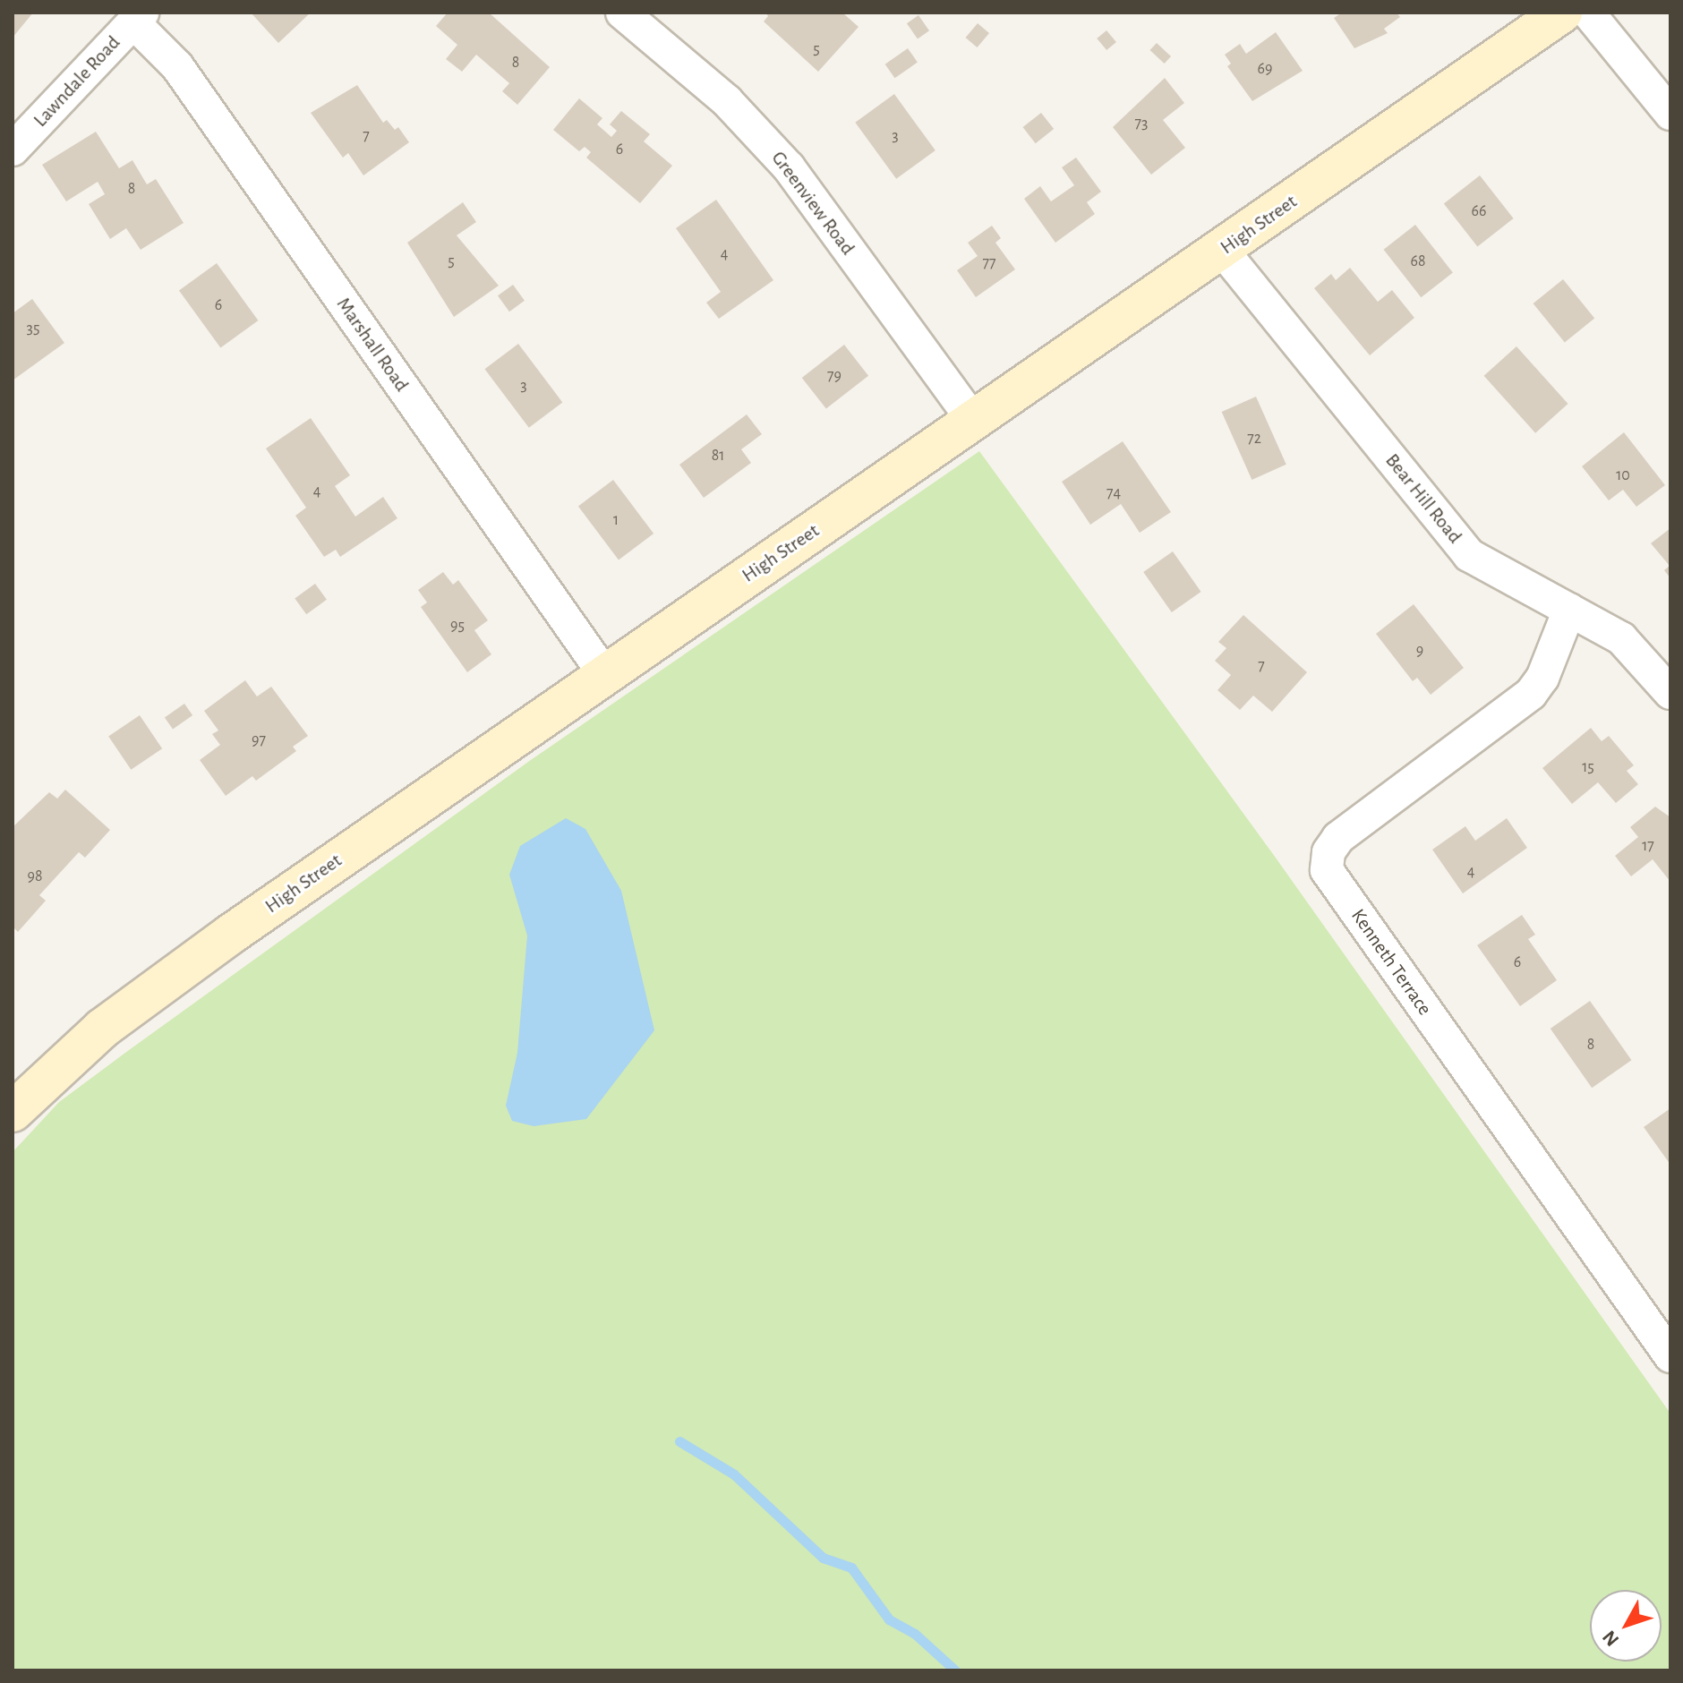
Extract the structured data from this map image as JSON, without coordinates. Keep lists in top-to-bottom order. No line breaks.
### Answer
{"streets":{"street":["Lawndale Road","Greenview Road","High Street","Marshall Road","Bear Hill Road","Kenneth Terrace"]},"crossings":[["Lawndale Road","Marshall Road"],["Greenview Road","High Street"],["High Street","Marshall Road"],["High Street","Bear Hill Road"],["Bear Hill Road","Kenneth Terrace"]],"house_numbers":["5","8","69","73","7","3","6","8","66","4","5","68","77","6","35","79","3","72","81","10","4","74","1","95","9","7","97","15","17","4","98","6","8"],"north":"bottom left"}
